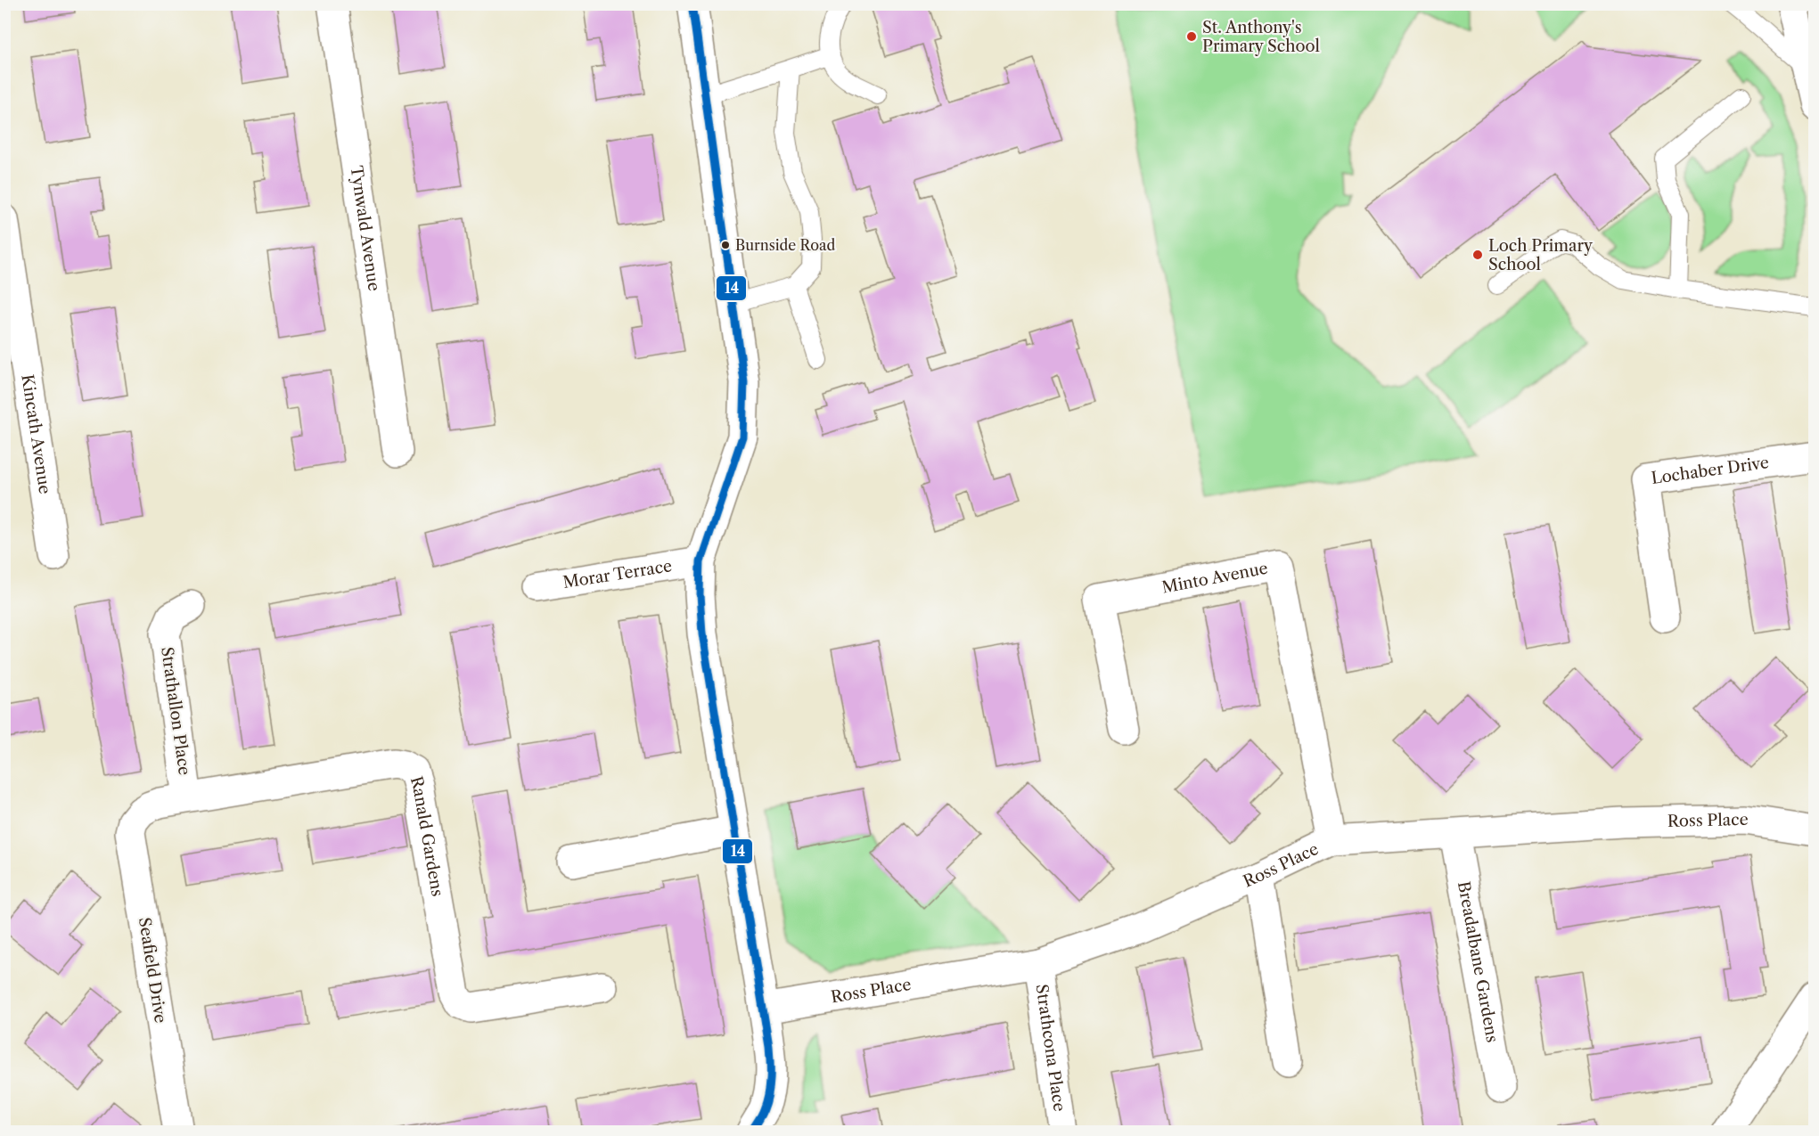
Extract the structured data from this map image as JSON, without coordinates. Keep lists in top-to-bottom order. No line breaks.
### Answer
{"streets":{"street":["Tynwald Avenue","Kincath Avenue","Lochaber Drive","Morar Terrace","Minto Avenue","Strathallon Place","Ross Place","Ranald Gardens","Breadalbane Gardens","Seafield Drive","Strathcona Place"]},"crossings":[["Minto Avenue","Ross Place"],["Strathallon Place","Ranald Gardens"],["Ross Place","Breadalbane Gardens"],["Ross Place","Strathcona Place"],["Ranald Gardens","Seafield Drive"]],"places":["St. Anthony's Primary School","Burnside Road","Loch Primary School"],"lines":["transit line 14"]}
